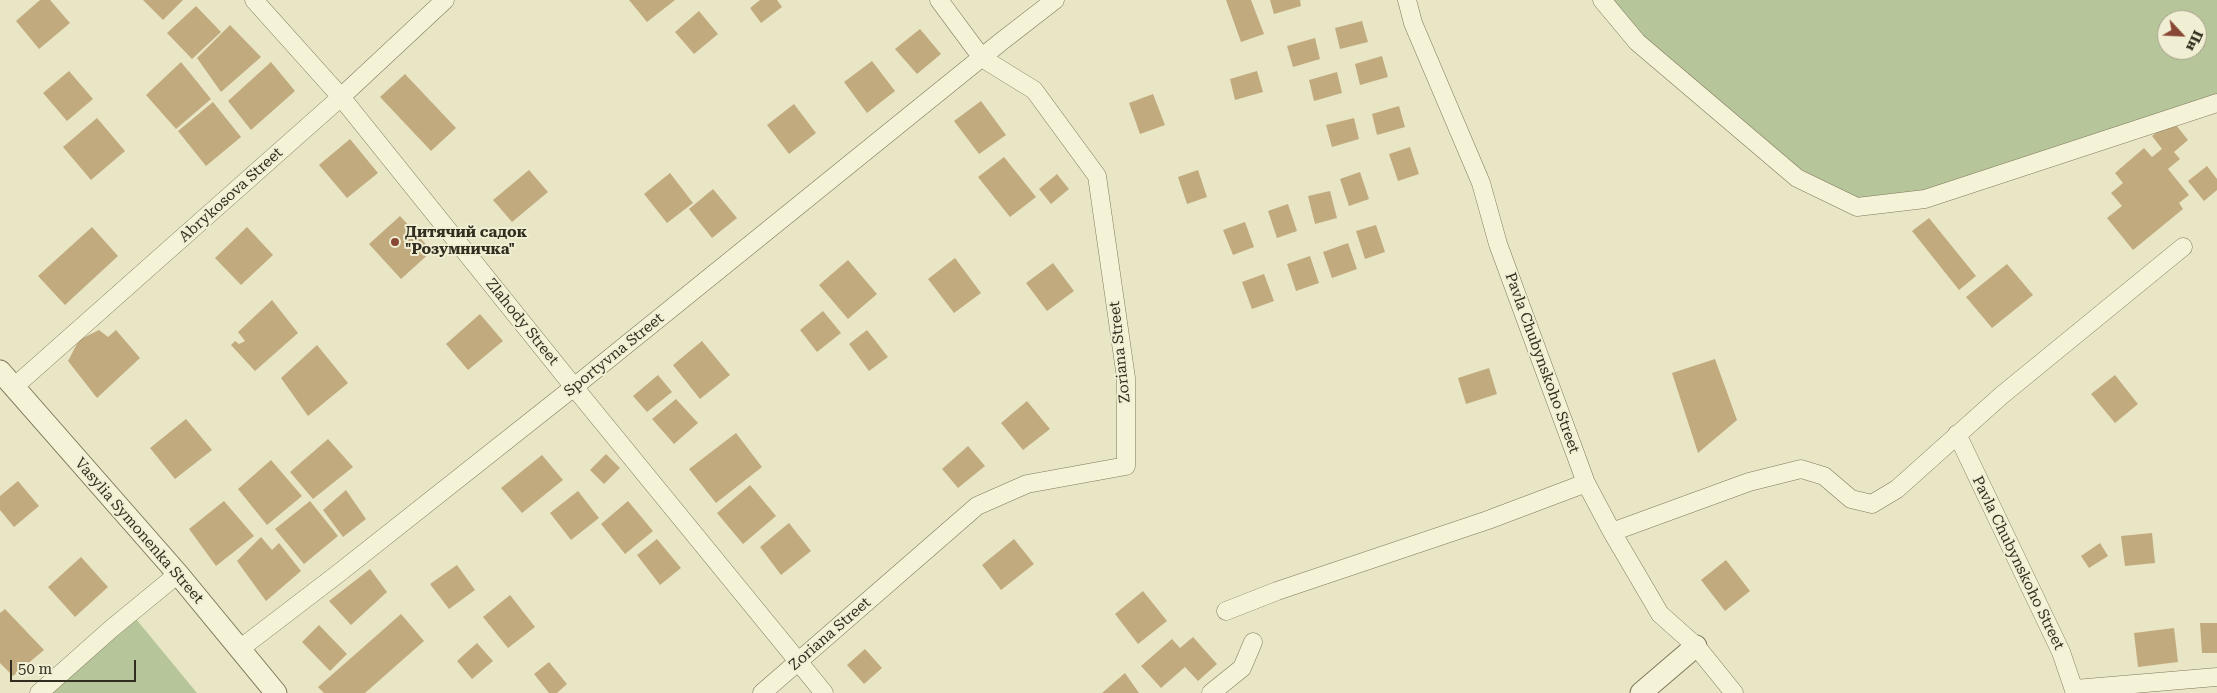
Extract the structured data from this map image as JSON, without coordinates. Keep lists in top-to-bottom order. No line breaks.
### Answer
{"streets":{"street":["Abrykosova Street","Zlahody Street","Zoriana Street","Sportyvna Street","Pavla Chubynskoho Street","Vasylia Symonenka Street"]},"crossings":[["Abrykosova Street","Zlahody Street"],["Abrykosova Street","Vasylia Symonenka Street"],["Zlahody Street","Zoriana Street"],["Zlahody Street","Sportyvna Street"],["Zoriana Street","Sportyvna Street"],["Sportyvna Street","Vasylia Symonenka Street"]],"places":["Дитячий садок \"Розумничка\""],"scale_bar":"50 m","north":"bottom right"}
